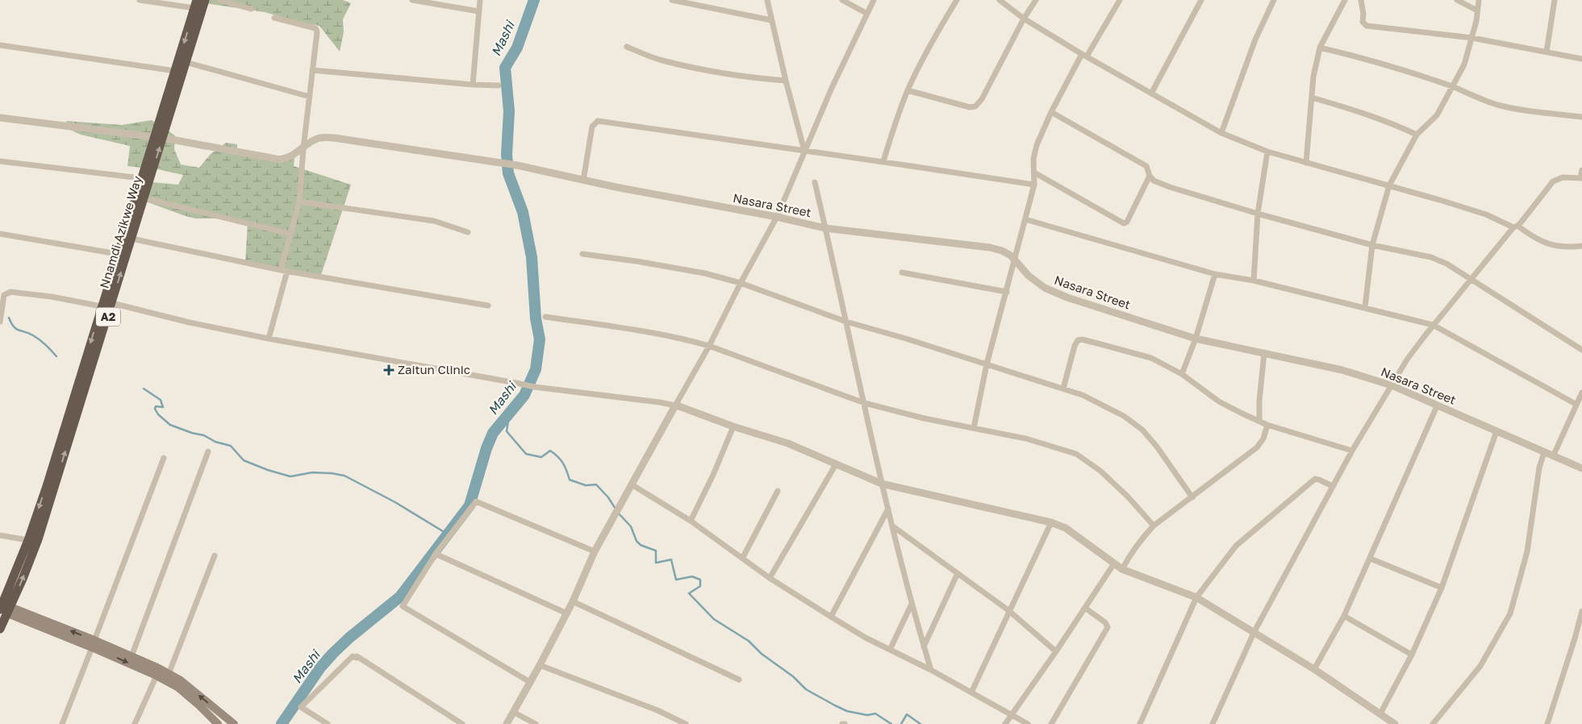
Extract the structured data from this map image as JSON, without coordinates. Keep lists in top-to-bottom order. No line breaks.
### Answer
{"streets":{"highway":["Nnamdi Azikwe Way","A2"],"street":["Nasara Street"]},"crossings":[["Nasara Street","Nnamdi Azikwe Way"]],"water":["Mashi"],"places":{"health":["Zaitun Clinic"]}}
